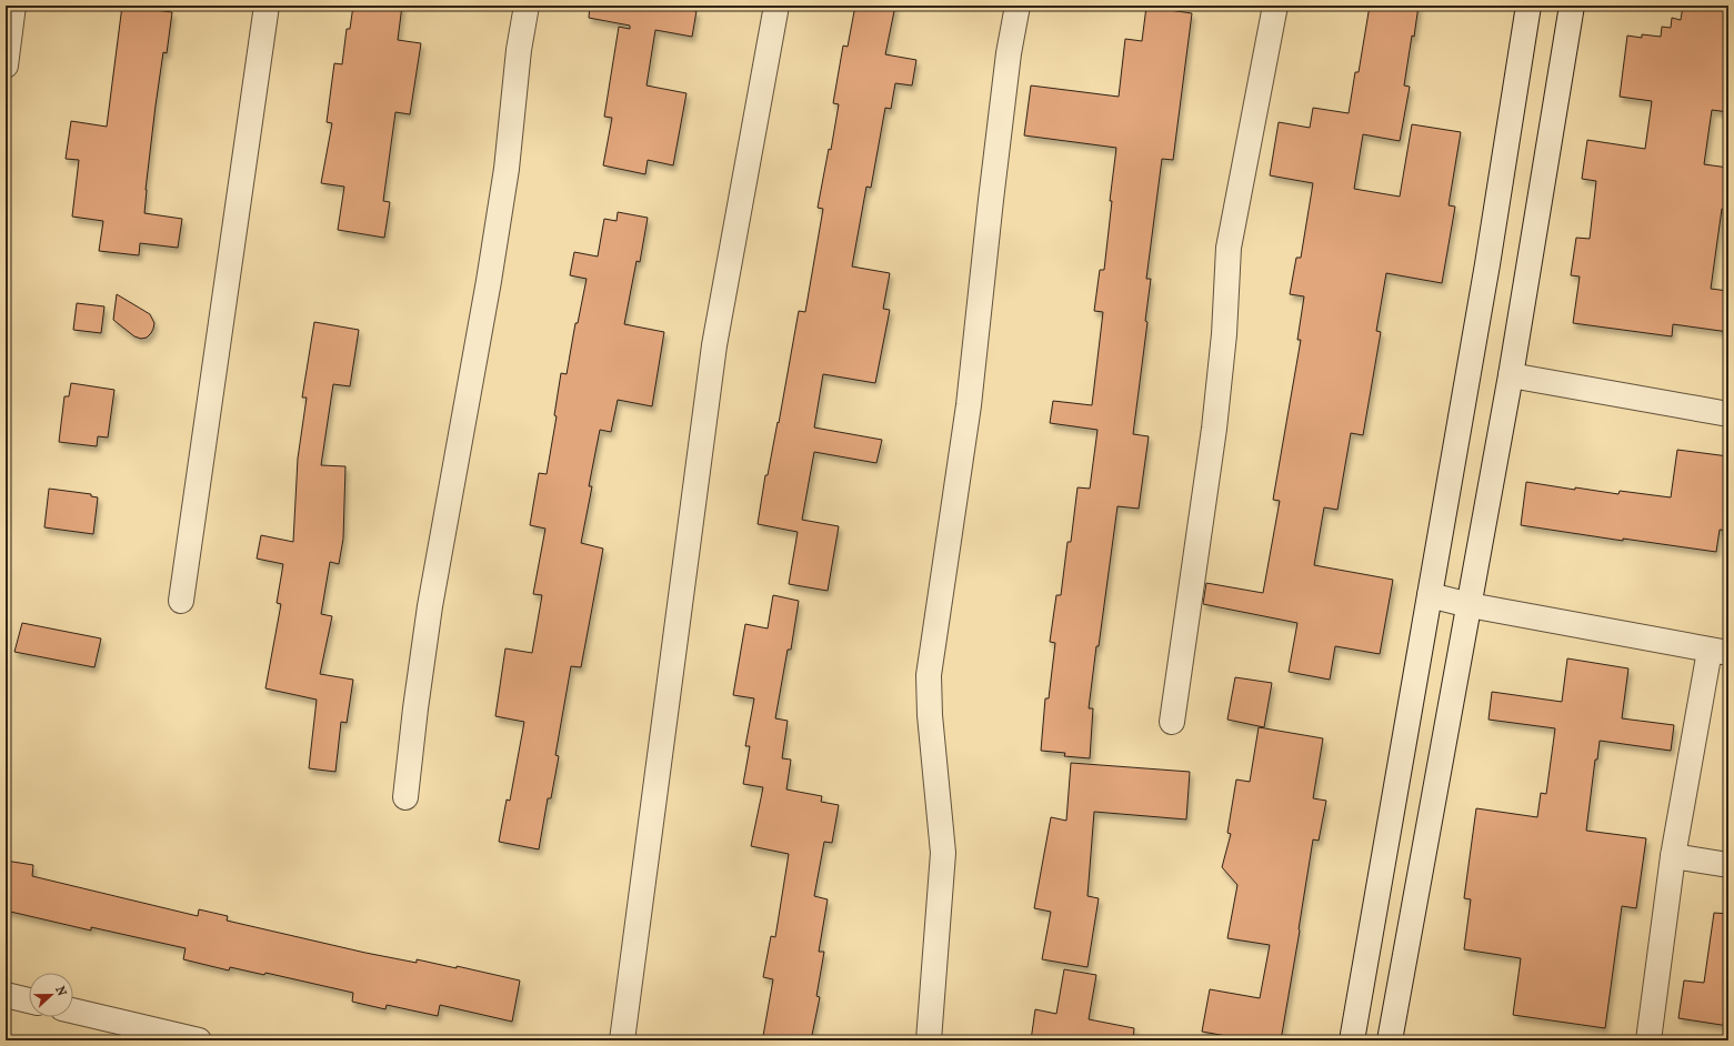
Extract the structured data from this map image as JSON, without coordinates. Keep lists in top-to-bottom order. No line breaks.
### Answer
{"north":"right"}
